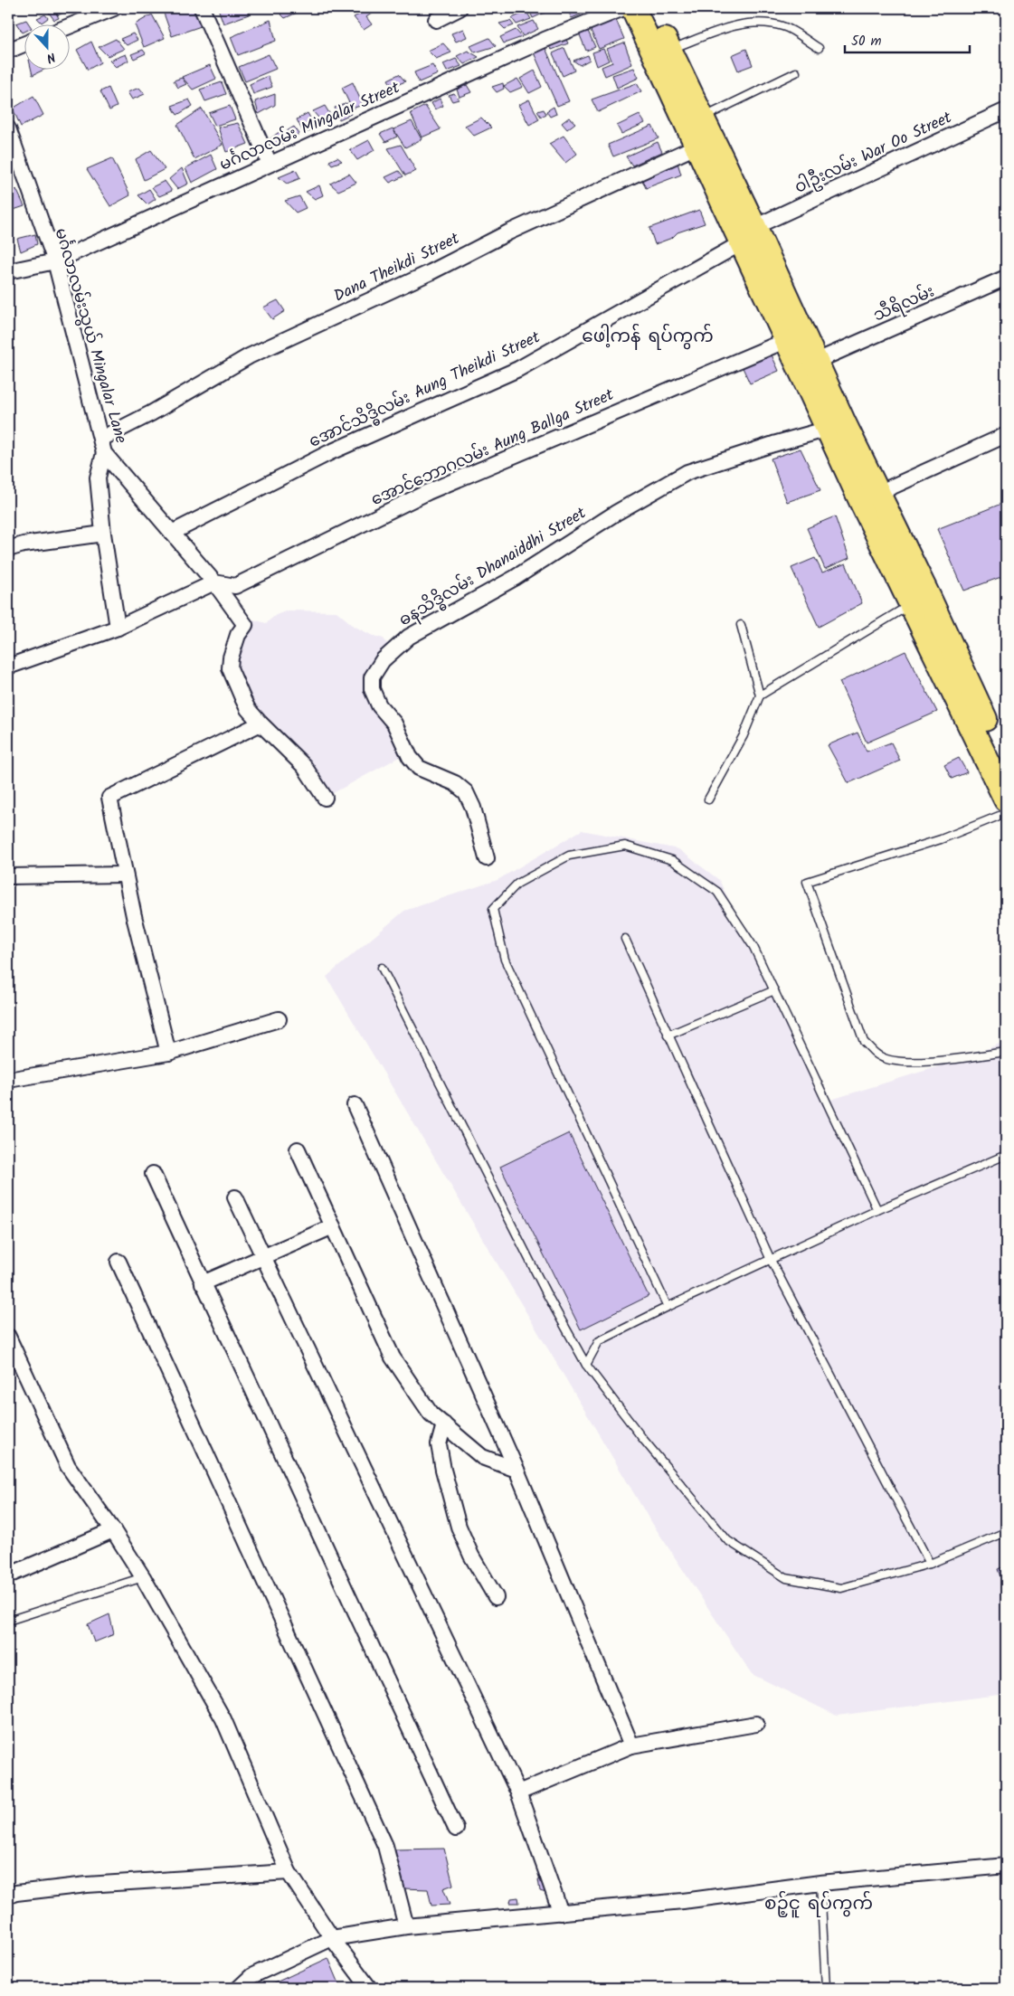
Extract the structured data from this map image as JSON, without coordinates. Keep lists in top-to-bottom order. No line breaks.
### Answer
{"streets":{"street":["မင်္ဂလာလမ်း Mingalar Street","ဝါဦးလမ်း War Oo Street","Dana Theikdi Street","သီရိလမ်း","မင်္ဂလာလမ်းသွယ် Mingalar Lane","အောင်သိဒ္ဓိလမ်း Aung Theikdi Street","အောင်ဘောဂလမ်း Aung Ballga Street","ဓနသိဒ္ဓိလမ်း Dhanaiddhi Street"]},"crossings":[["မင်္ဂလာလမ်း Mingalar Street","မင်္ဂလာလမ်းသွယ် Mingalar Lane"],["ဝါဦးလမ်း War Oo Street","အောင်သိဒ္ဓိလမ်း Aung Theikdi Street"],["Dana Theikdi Street","မင်္ဂလာလမ်းသွယ် Mingalar Lane"],["မင်္ဂလာလမ်းသွယ် Mingalar Lane","အောင်သိဒ္ဓိလမ်း Aung Theikdi Street"],["မင်္ဂလာလမ်းသွယ် Mingalar Lane","အောင်ဘောဂလမ်း Aung Ballga Street"]],"districts":["ဖေါ့ကန် ရပ်ကွက်","စဉ့်ငူ ရပ်ကွက်"],"scale_bar":"50 m","north":"bottom"}
